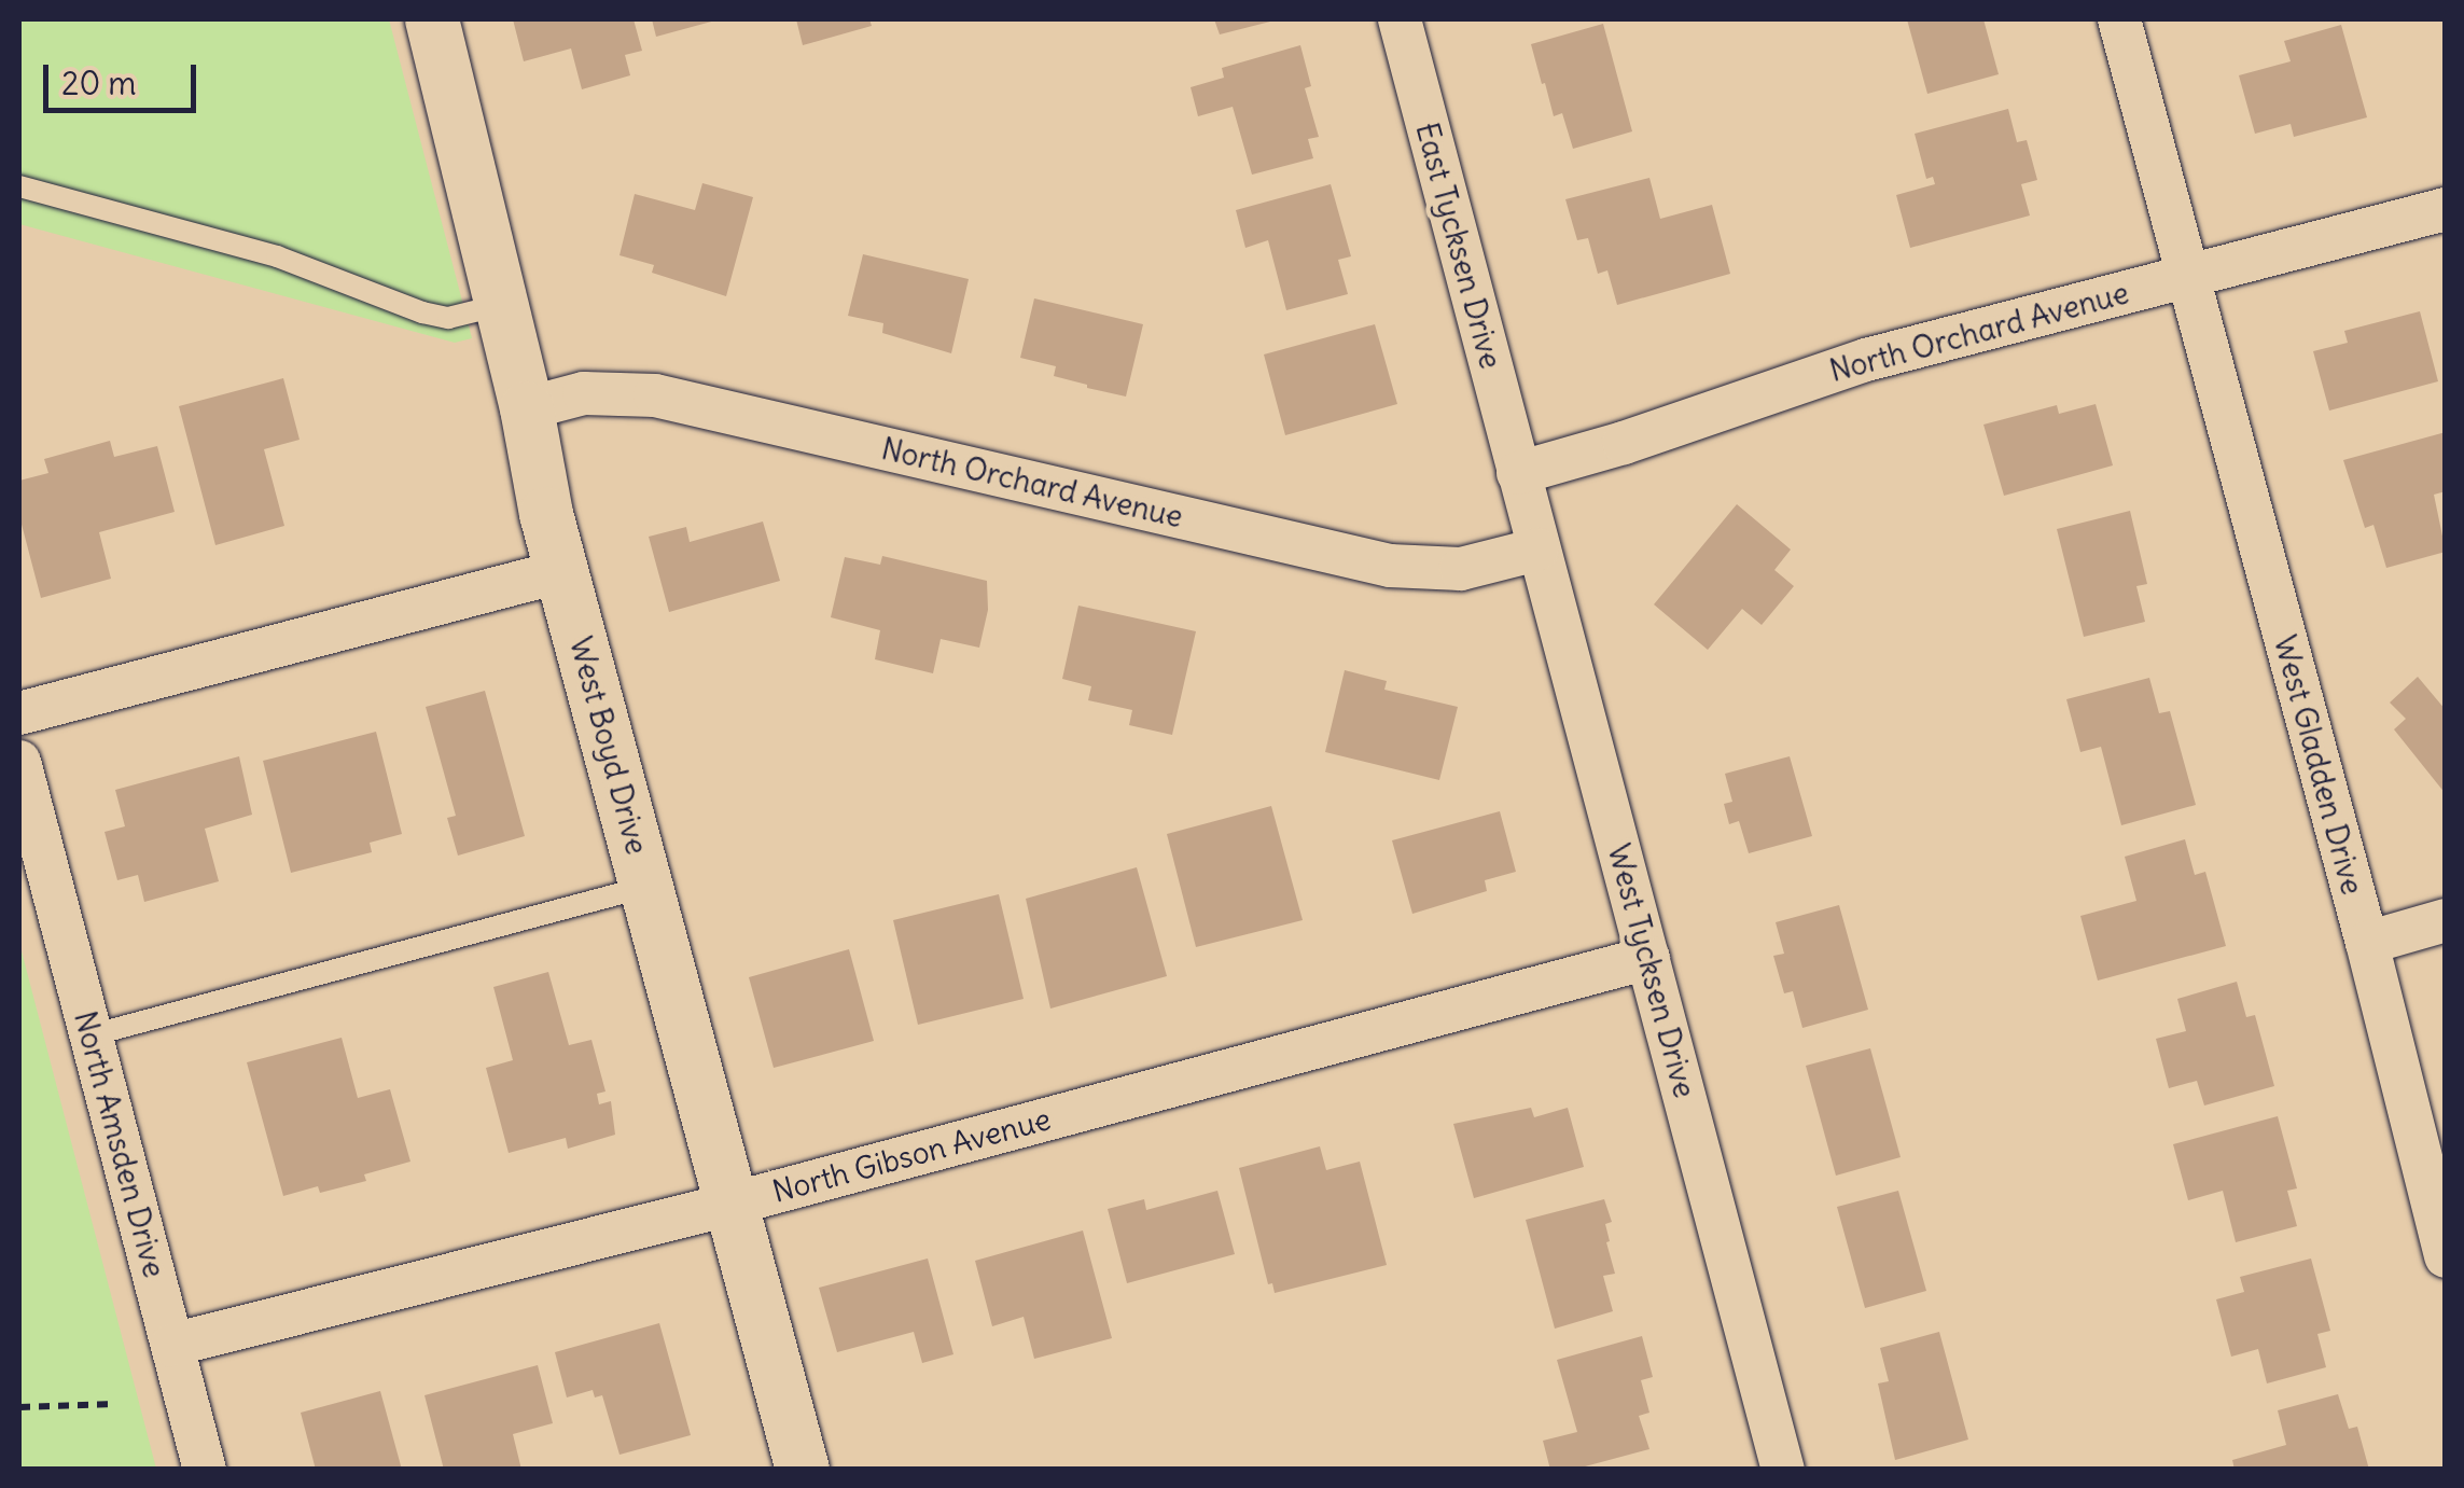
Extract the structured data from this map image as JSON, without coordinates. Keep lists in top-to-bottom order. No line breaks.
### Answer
{"streets":{"street":["East Tycksen Drive","North Orchard Avenue","West Boyd Drive","West Gladden Drive","West Tycksen Drive","North Amsden Drive","North Gibson Avenue"]},"crossings":[["East Tycksen Drive","North Orchard Avenue"],["East Tycksen Drive","West Tycksen Drive"],["North Orchard Avenue","West Boyd Drive"],["North Orchard Avenue","West Gladden Drive"],["North Orchard Avenue","West Tycksen Drive"],["West Boyd Drive","North Gibson Avenue"],["West Tycksen Drive","North Gibson Avenue"],["North Amsden Drive","North Gibson Avenue"]],"scale_bar":"20 m"}
